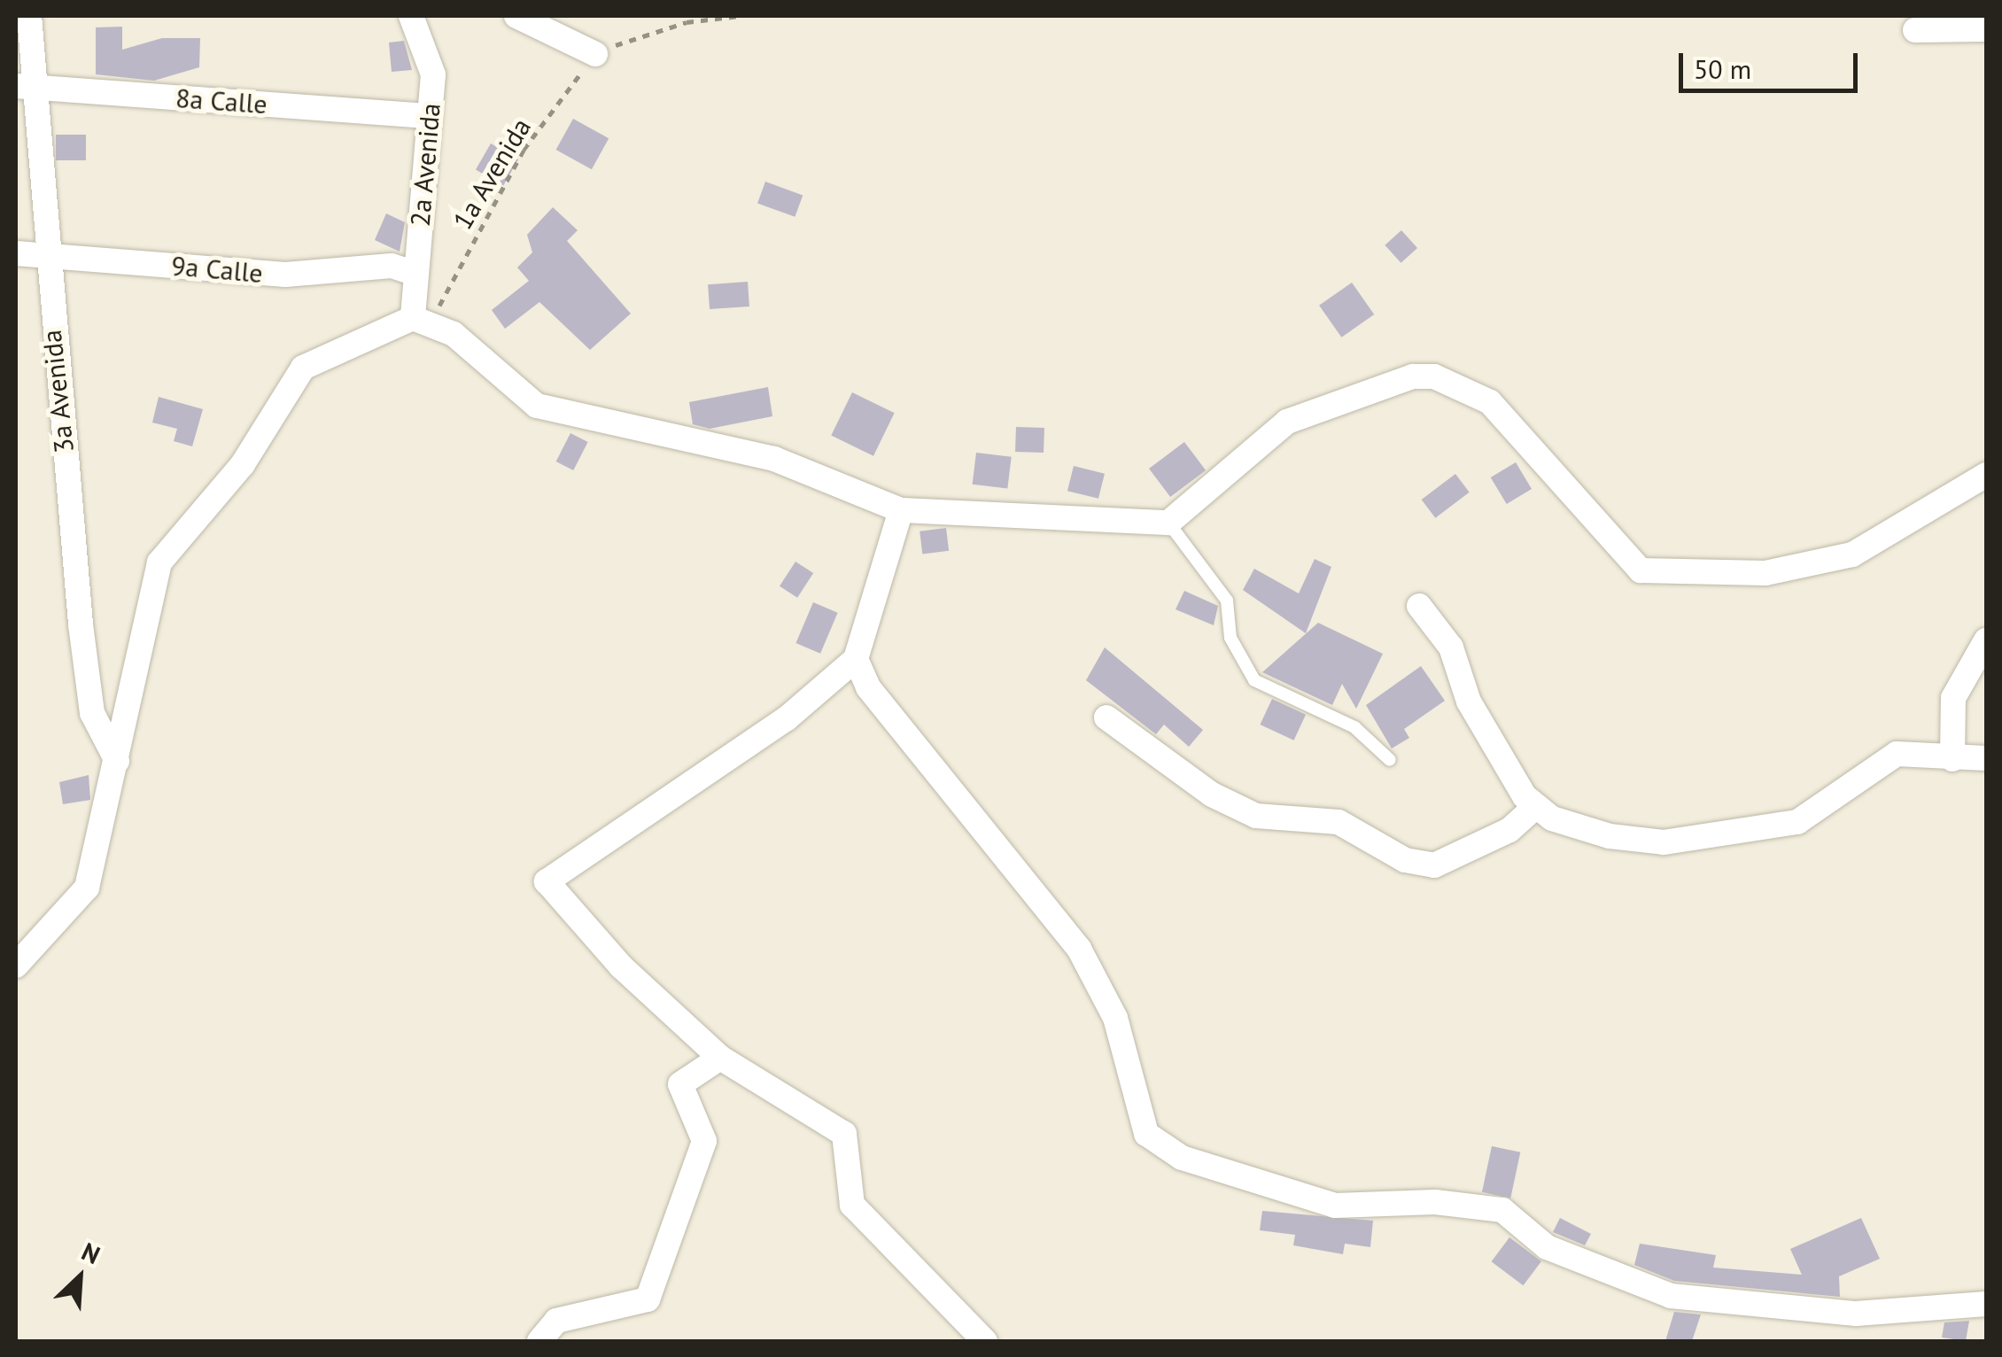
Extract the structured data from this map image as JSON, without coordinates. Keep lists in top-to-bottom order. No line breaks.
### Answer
{"streets":{"street":["8a Calle","2a Avenida","9a Calle","3a Avenida"],"path":["1a Avenida"]},"crossings":[["8a Calle","2a Avenida"],["8a Calle","3a Avenida"],["2a Avenida","1a Avenida"],["2a Avenida","9a Calle"],["9a Calle","3a Avenida"]],"scale_bar":"50 m","north":"top right"}
